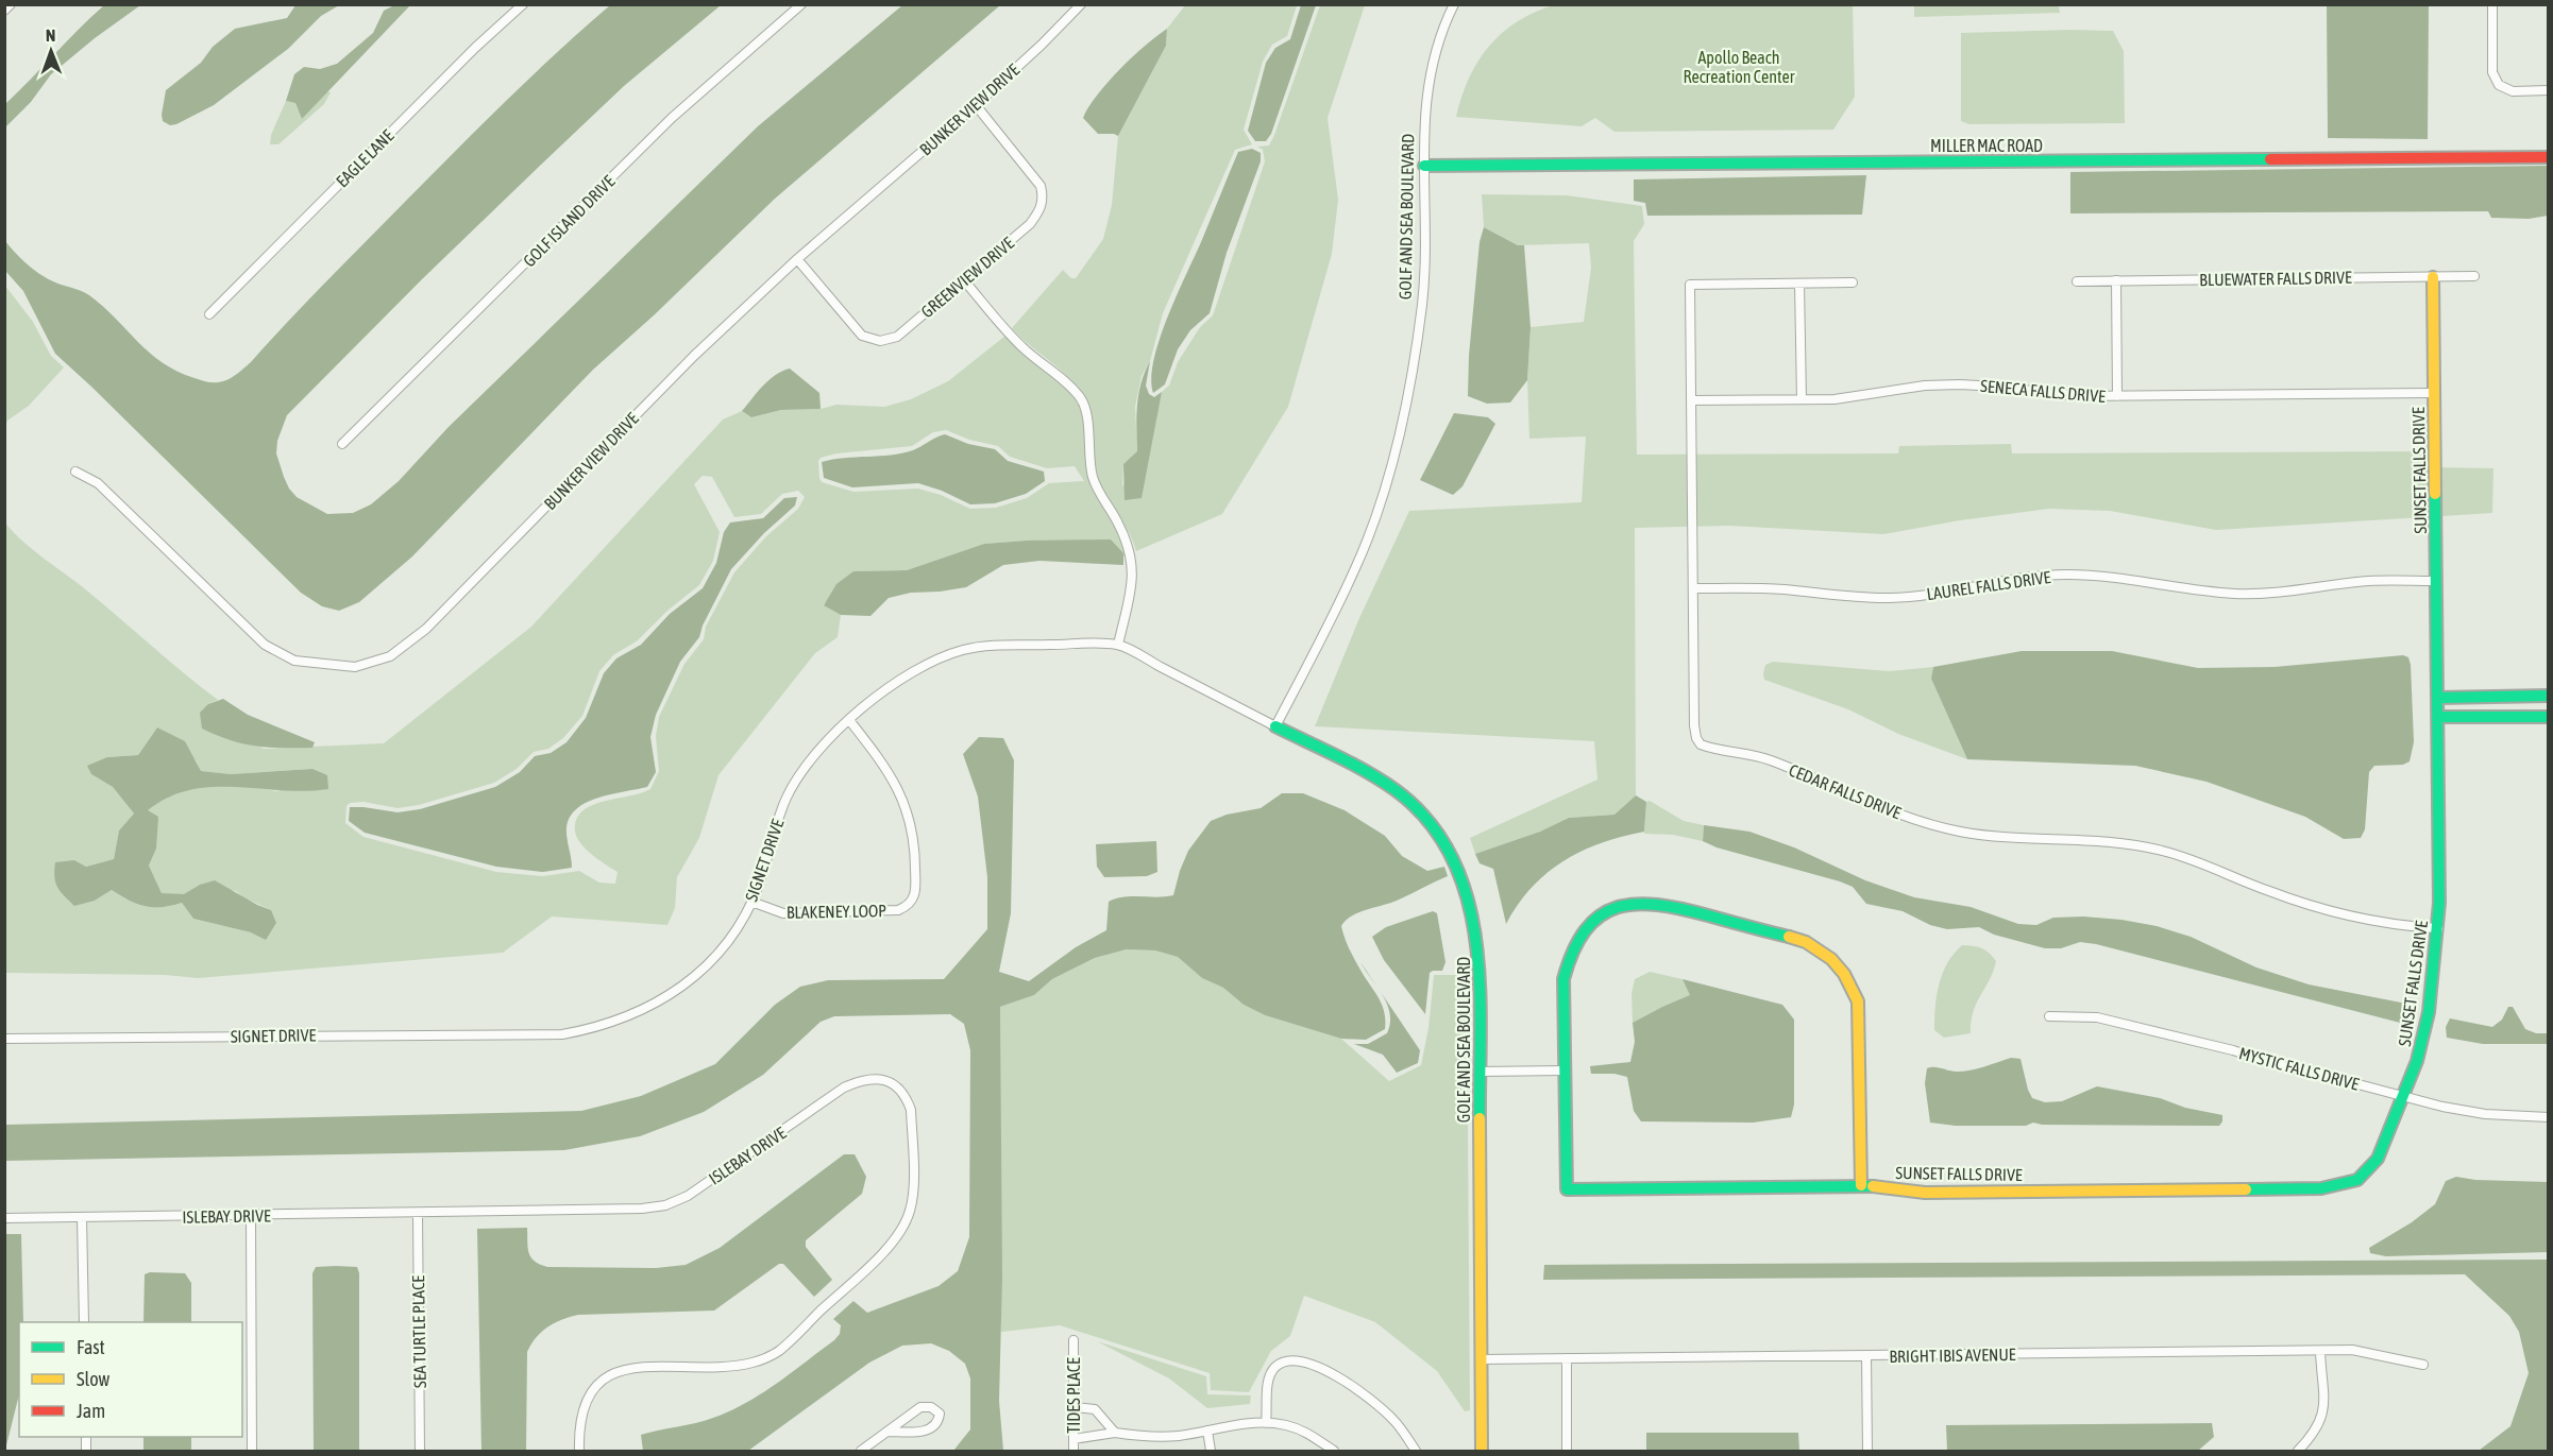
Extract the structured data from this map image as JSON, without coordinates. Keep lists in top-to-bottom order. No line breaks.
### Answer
{"streets":{"street":["BUNKER VIEW DRIVE","MILLER MAC ROAD","EAGLE LANE","GOLF AND SEA BOULEVARD","GOLF ISLAND DRIVE","GREENVIEW DRIVE","BLUEWATER FALLS DRIVE","SENECA FALLS DRIVE","SUNSET FALLS DRIVE","LAUREL FALLS DRIVE","CEDAR FALLS DRIVE","SIGNET DRIVE","BLAKENEY LOOP","MYSTIC FALLS DRIVE","ISLEBAY DRIVE","SEA TURTLE PLACE","BRIGHT IBIS AVENUE","TIDES PLACE"]},"crossings":[["BUNKER VIEW DRIVE","GREENVIEW DRIVE"],["MILLER MAC ROAD","GOLF AND SEA BOULEVARD"],["GOLF AND SEA BOULEVARD","SIGNET DRIVE"],["GOLF AND SEA BOULEVARD","BRIGHT IBIS AVENUE"],["BLUEWATER FALLS DRIVE","SUNSET FALLS DRIVE"],["SENECA FALLS DRIVE","SUNSET FALLS DRIVE"],["SENECA FALLS DRIVE","CEDAR FALLS DRIVE"],["SUNSET FALLS DRIVE","LAUREL FALLS DRIVE"],["SUNSET FALLS DRIVE","CEDAR FALLS DRIVE"],["SUNSET FALLS DRIVE","MYSTIC FALLS DRIVE"],["LAUREL FALLS DRIVE","CEDAR FALLS DRIVE"],["SIGNET DRIVE","BLAKENEY LOOP"],["ISLEBAY DRIVE","SEA TURTLE PLACE"]],"parks":["Apollo Beach Recreation Center"],"legend":["Fast","Slow","Jam"],"north":"top"}
